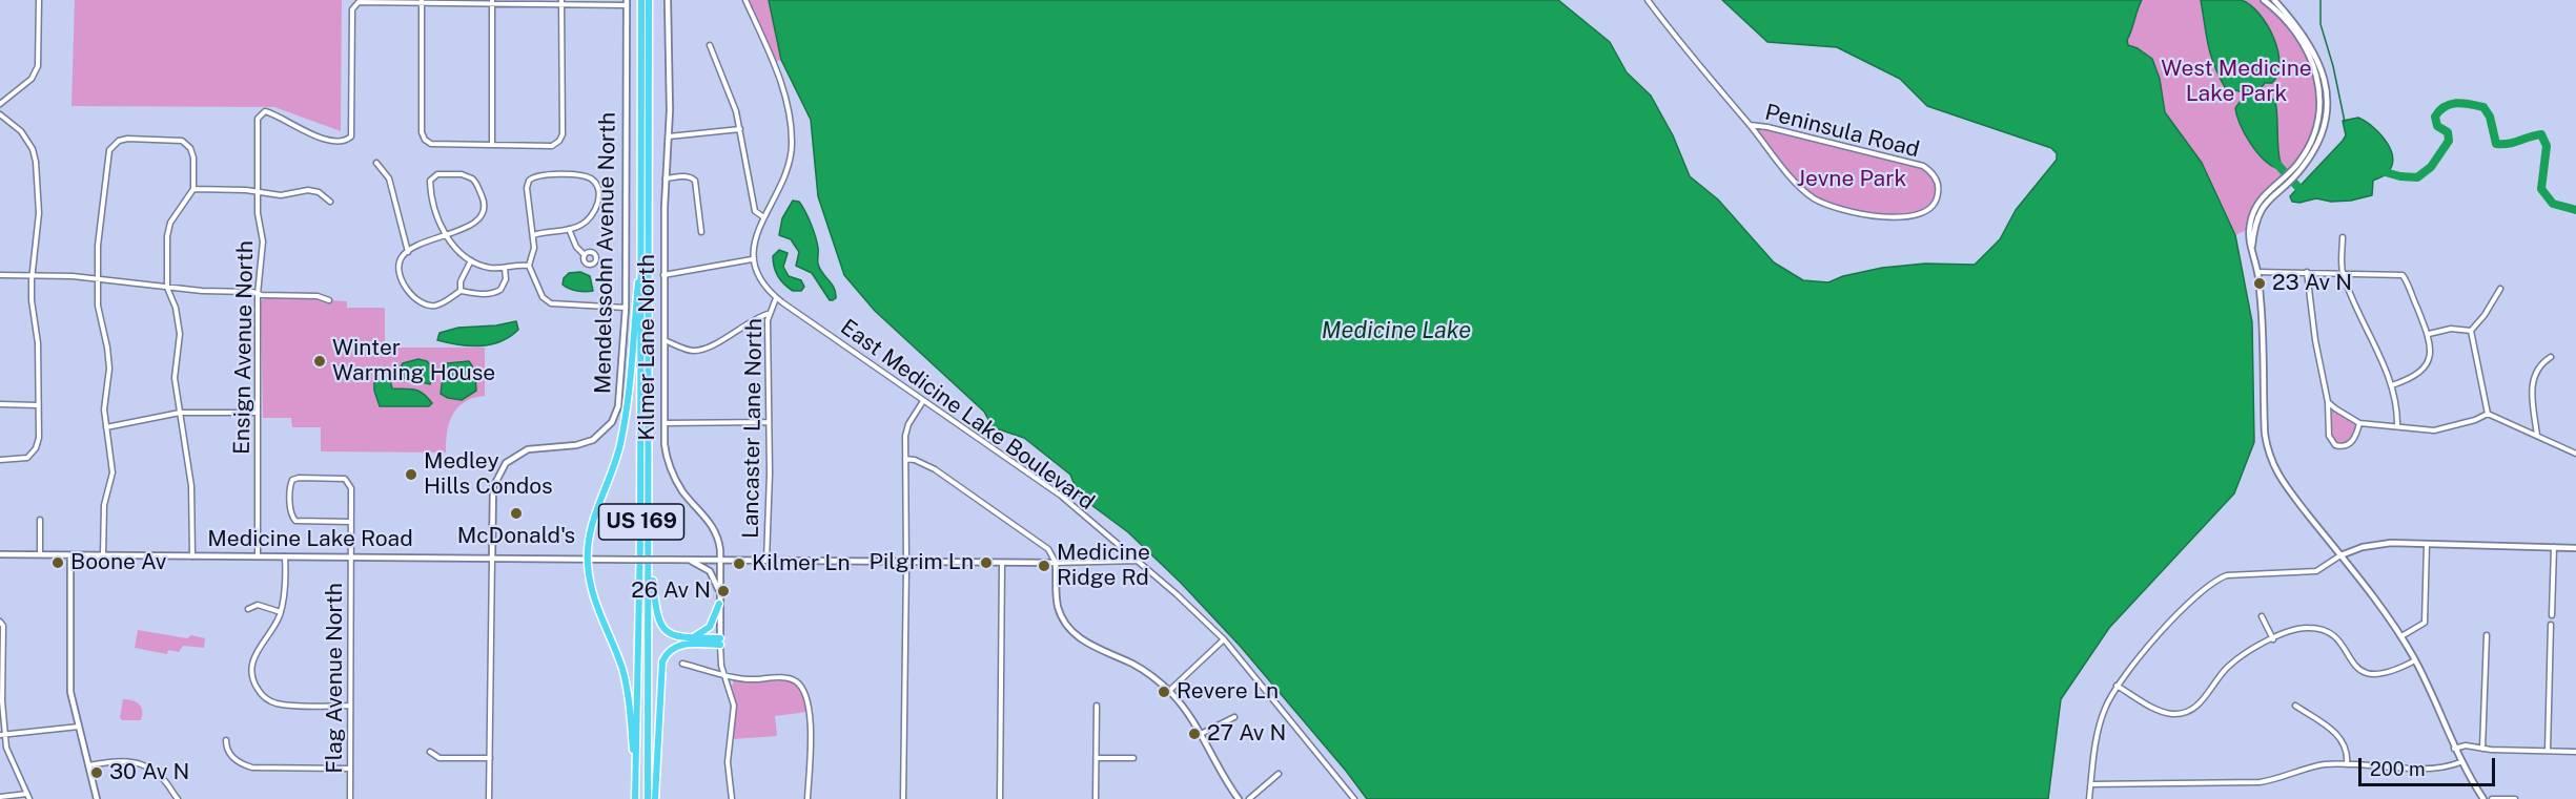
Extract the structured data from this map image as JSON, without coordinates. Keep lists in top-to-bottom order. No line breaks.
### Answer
{"streets":{"highway":["US 169"],"street":["Peninsula Road","Mendelssohn Avenue North","Ensign Avenue North","Kilmer Lane North","East Medicine Lake Boulevard","Lancaster Lane North","Medicine Lake Road","Flag Avenue North"]},"crossings":[["Mendelssohn Avenue North","Medicine Lake Road"],["Ensign Avenue North","Medicine Lake Road"],["Kilmer Lane North","Medicine Lake Road"],["East Medicine Lake Boulevard","Lancaster Lane North"],["Lancaster Lane North","Medicine Lake Road"],["Medicine Lake Road","Flag Avenue North"]],"water":["Medicine Lake"],"parks":["West Medicine Lake Park","Jevne Park"],"places":["23 Av N","Winter Warming House","Medley Hills Condos","McDonald's","Boone Av","Pilgrim Ln","Kilmer Ln","Medicine Ridge Rd","26 Av N","Revere Ln","27 Av N","30 Av N"],"scale_bar":"200 m"}
